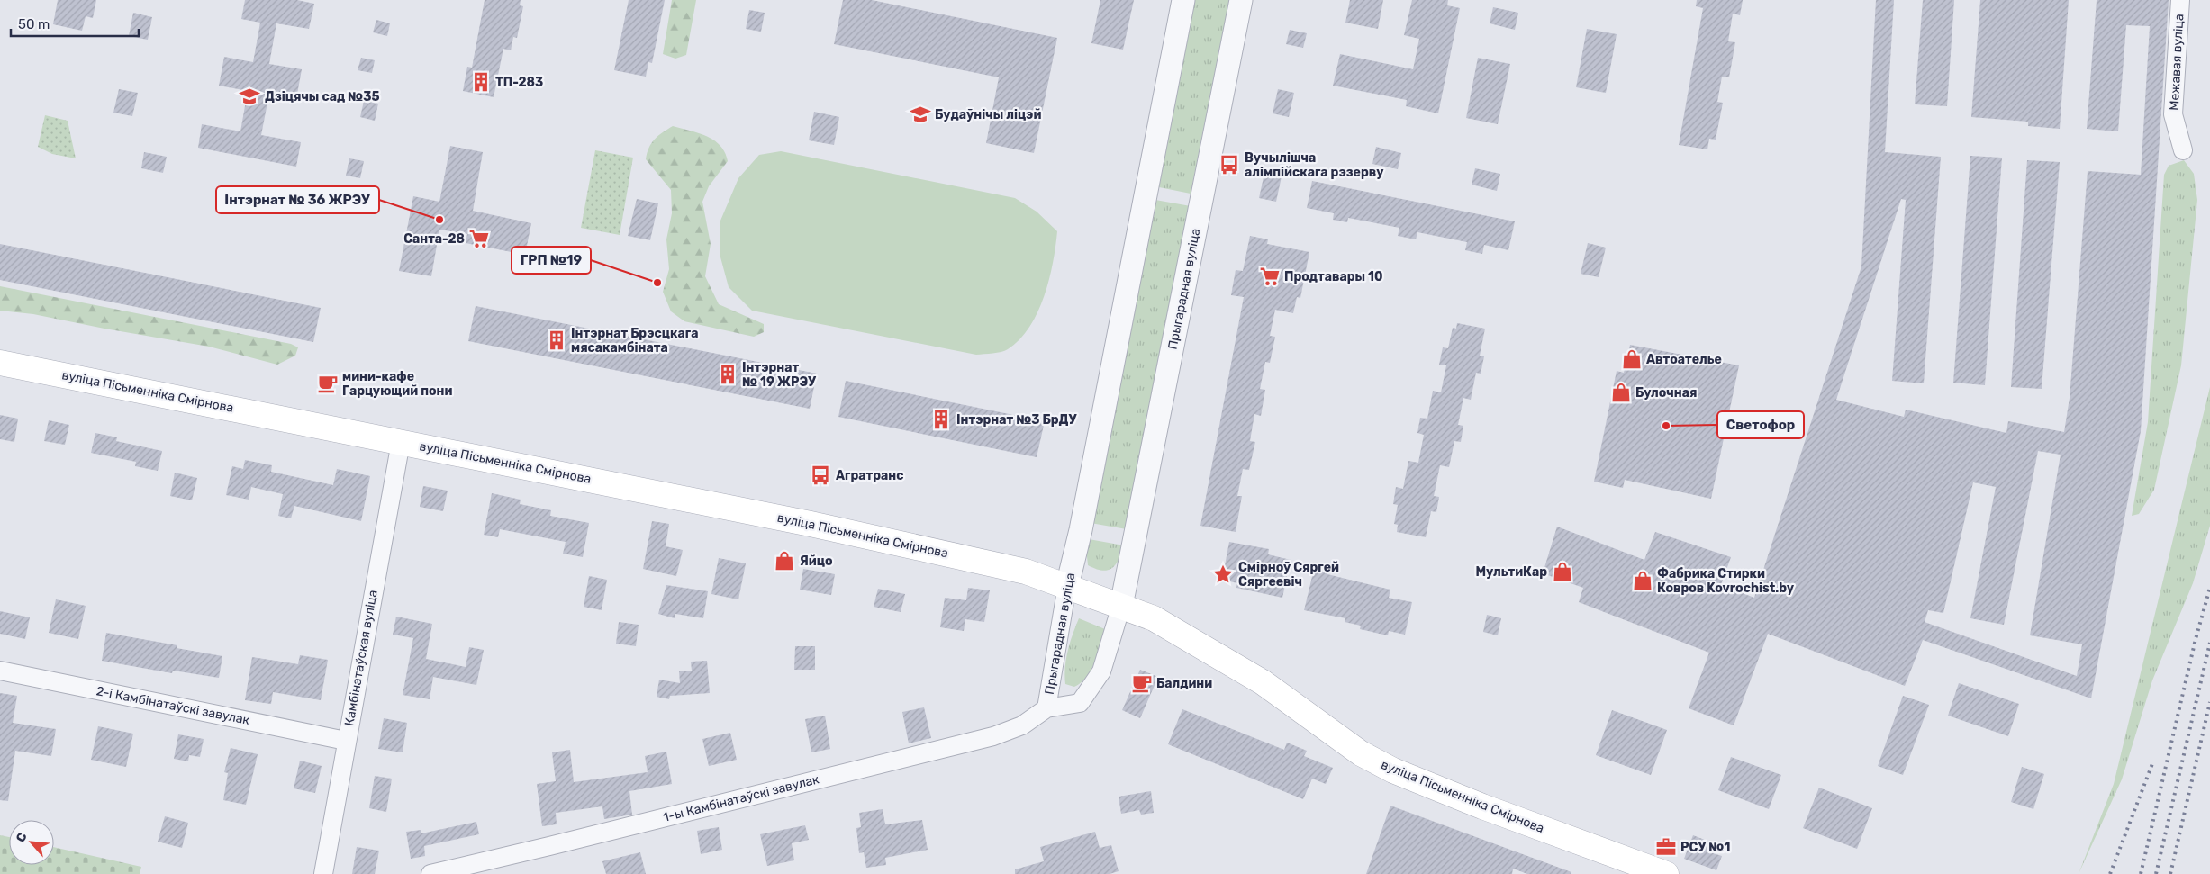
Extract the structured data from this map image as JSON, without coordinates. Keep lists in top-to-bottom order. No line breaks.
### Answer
{"streets":{"main road":["вуліца Пісьменніка Смірнова"],"street":["Межавая вуліца","Прыгарадная вуліца","Камбінатаўская вуліца","2-і Камбінатаўскі завулак","1-ы Камбінатаўскі завулак"]},"crossings":[["Прыгарадная вуліца","вуліца Пісьменніка Смірнова"],["Прыгарадная вуліца","1-ы Камбінатаўскі завулак"],["вуліца Пісьменніка Смірнова","Камбінатаўская вуліца"],["Камбінатаўская вуліца","2-і Камбінатаўскі завулак"]],"places":{"building":["ТП-283","Інтэрнат Брэсцкага мясакамбіната","Інтэрнат № 19 ЖРЭУ","Інтэрнат №3 БрДУ"],"school or university":["Дзіцячы сад №35","Будаўнічы ліцэй"],"bus stop":["Вучылішча алімпійскага рэзерву","Агратранс"],"other":["Інтэрнат № 36 ЖРЭУ","ГРП №19","Светофор"],"supermarket":["Санта-28","Продтавары 10"],"shop":["Автоателье","Булочная","Яйцо","МультиКар","Фабрика Стирки Ковров Kovrochist.by"],"cafe":["мини-кафе Гарцующий пони","Балдини"],"place":["Смірноў Сяргей Сяргеевіч"],"office":["РСУ №1"]},"scale_bar":"50 m","north":"top left"}
